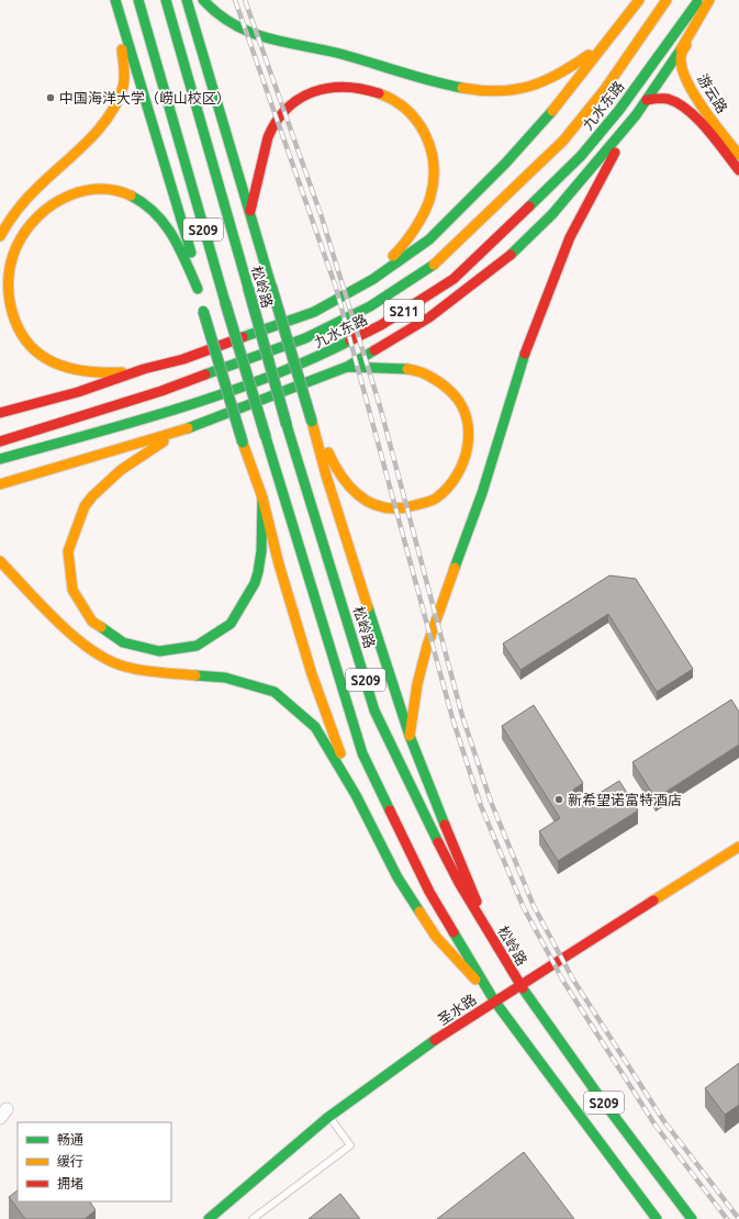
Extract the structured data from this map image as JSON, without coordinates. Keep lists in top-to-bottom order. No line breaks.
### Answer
{"streets":{"main road":["游云路","九水东路","S209","松岭路","S211","圣水路"]},"crossings":[["S209","圣水路"],["松岭路","圣水路"]],"places":["中国海洋大学（崂山校区）","新希望诺富特酒店"],"legend":["畅通","缓行","拥堵"]}
